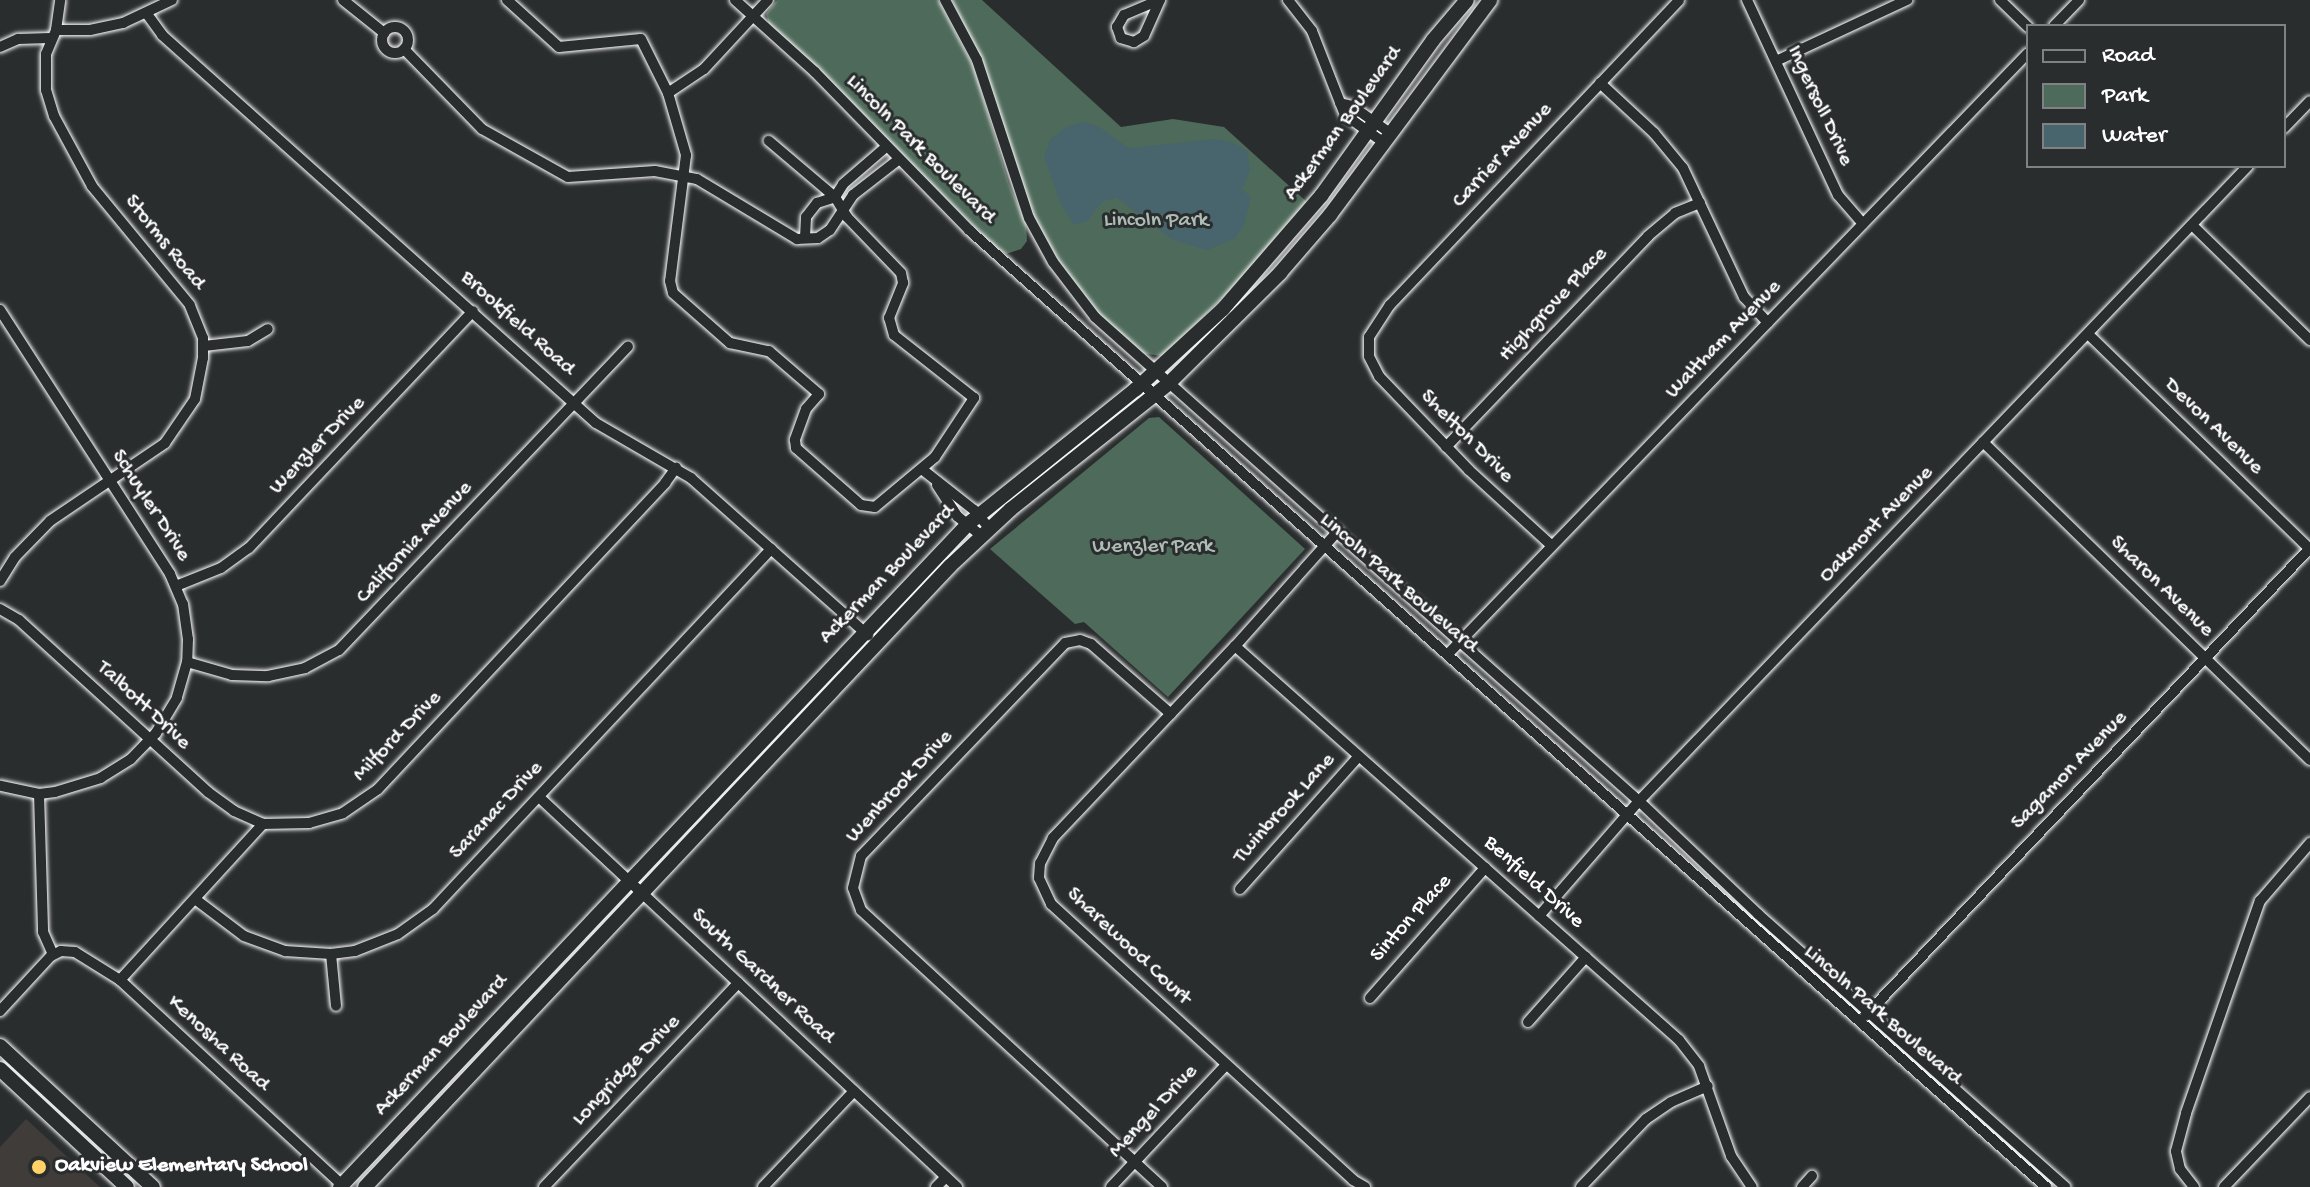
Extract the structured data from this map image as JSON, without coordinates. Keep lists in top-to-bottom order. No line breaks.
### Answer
{"streets":{"street":["Ingersoll Drive","Ackerman Boulevard","Lincoln Park Boulevard","Carrier Avenue","Storms Road","Highgrove Place","Brookfield Road","Waltham Avenue","Devon Avenue","Shelton Drive","Wenzler Drive","Schuyler Drive","Oakmont Avenue","California Avenue","Sharon Avenue","Talbott Drive","Milford Drive","Sagamon Avenue","Wenbrook Drive","Twinbrook Lane","Saranac Drive","Benfield Drive","Sinton Place","Sharewood Court","South Gardner Road","Kenosha Road","Longridge Drive","Mengel Drive"]},"crossings":[["Ingersoll Drive","Waltham Avenue"],["Ackerman Boulevard","Lincoln Park Boulevard"],["Ackerman Boulevard","Brookfield Road"],["Ackerman Boulevard","South Gardner Road"],["Ackerman Boulevard","Kenosha Road"],["Lincoln Park Boulevard","Waltham Avenue"],["Lincoln Park Boulevard","Oakmont Avenue"],["Lincoln Park Boulevard","Sagamon Avenue"],["Lincoln Park Boulevard","Sharewood Court"],["Carrier Avenue","Shelton Drive"],["Storms Road","Schuyler Drive"],["Highgrove Place","Shelton Drive"],["Brookfield Road","Wenzler Drive"],["Brookfield Road","California Avenue"],["Brookfield Road","Milford Drive"],["Brookfield Road","Saranac Drive"],["Waltham Avenue","Shelton Drive"],["Devon Avenue","Oakmont Avenue"],["Devon Avenue","Sagamon Avenue"],["Wenzler Drive","Schuyler Drive"],["Schuyler Drive","California Avenue"],["Schuyler Drive","Talbott Drive"],["Oakmont Avenue","Sharon Avenue"],["Oakmont Avenue","Benfield Drive"],["Sharon Avenue","Sagamon Avenue"],["Talbott Drive","Milford Drive"],["Wenbrook Drive","Sharewood Court"],["Wenbrook Drive","Mengel Drive"],["Twinbrook Lane","Benfield Drive"],["Saranac Drive","South Gardner Road"],["Benfield Drive","Sinton Place"],["Benfield Drive","Sharewood Court"],["Sharewood Court","Mengel Drive"],["South Gardner Road","Longridge Drive"]],"parks":["Lincoln Park","Wenzler Park"],"places":["Oakview Elementary School"],"legend":["Road","Park","Water"]}
